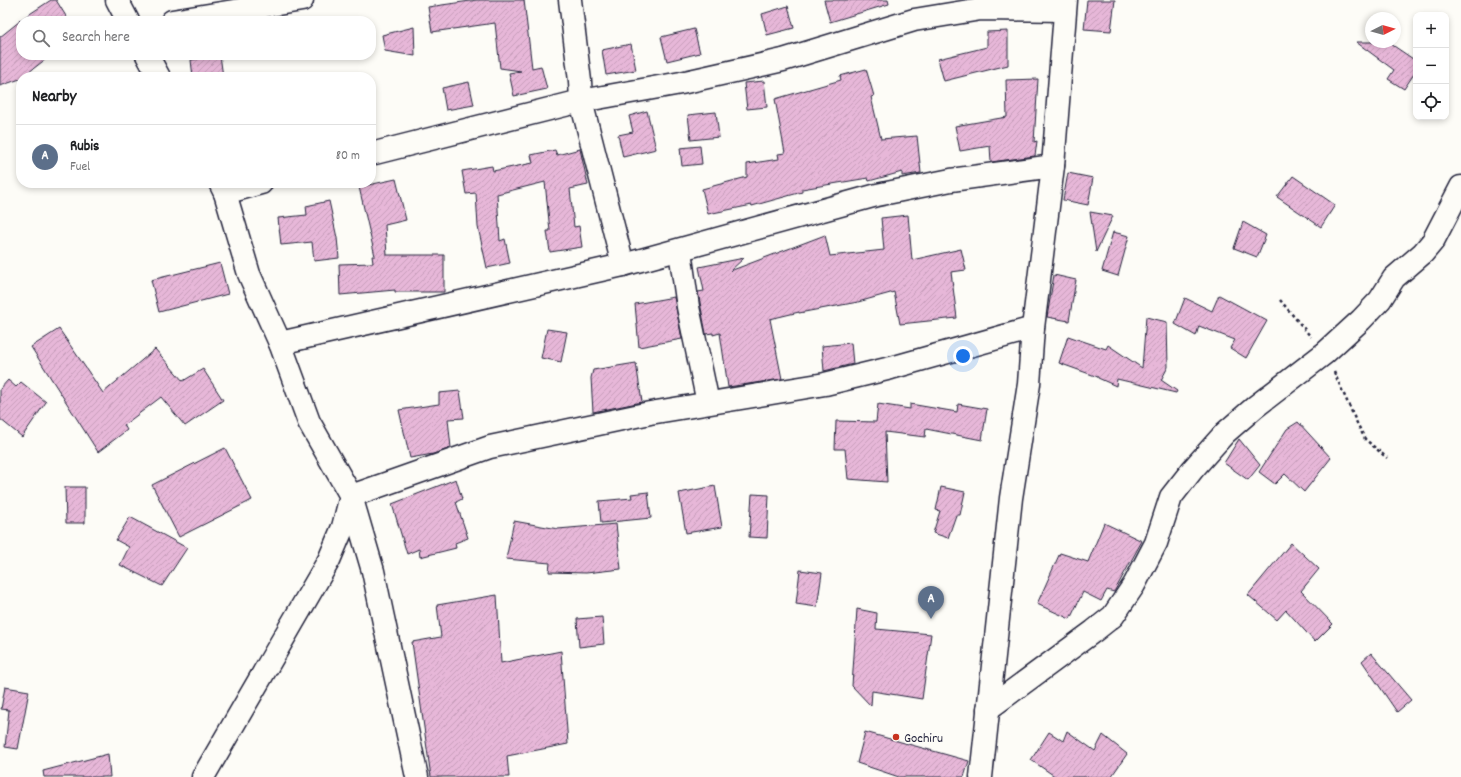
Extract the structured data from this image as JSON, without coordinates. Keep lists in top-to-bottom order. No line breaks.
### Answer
{"places":["Gochiru"],"north":"right","page":{"map_buttons":["+","−"],"search":"Search here","heading":"Nearby","list":[{"mark":"A","name":"Rubis","note":"Fuel","value":"80 m"}],"pins":"A"}}
